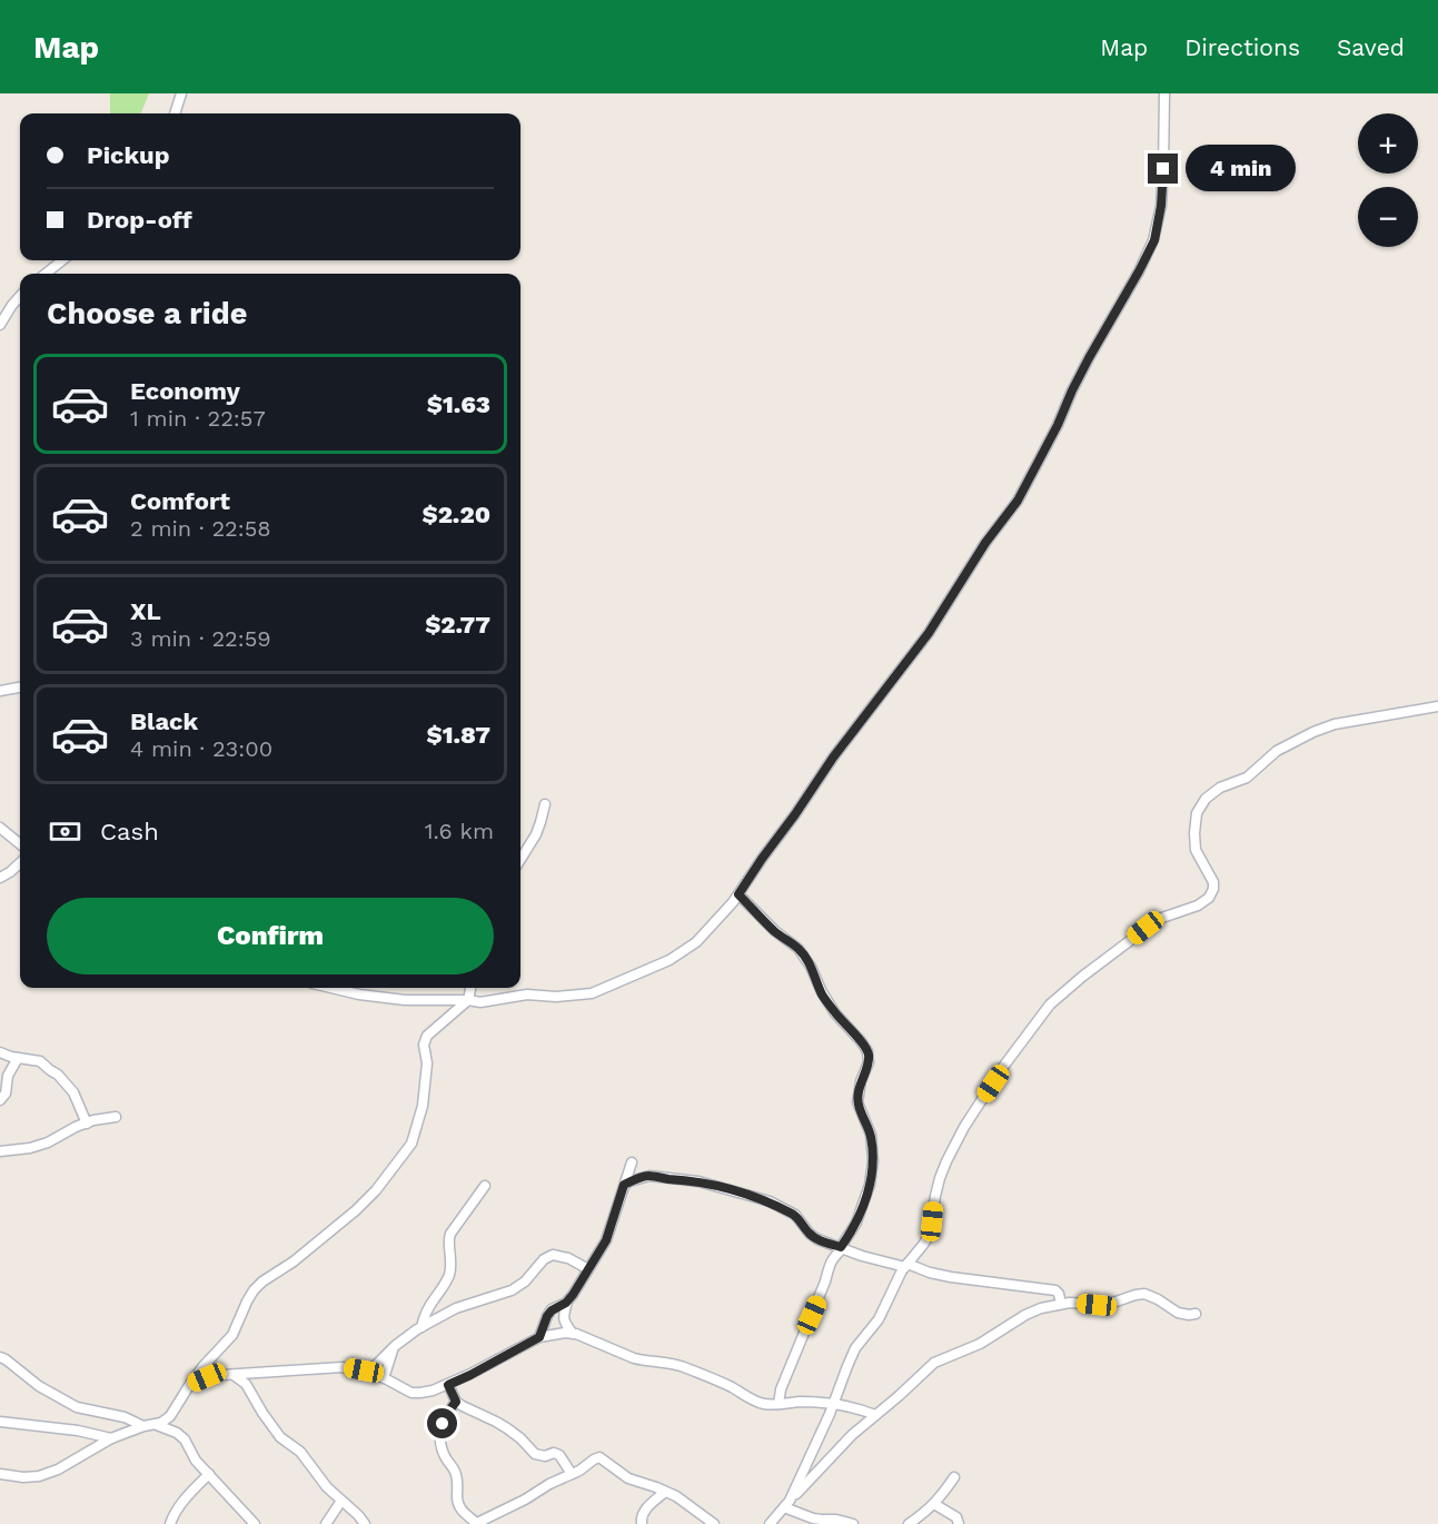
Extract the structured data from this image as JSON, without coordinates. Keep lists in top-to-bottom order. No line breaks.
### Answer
{"page":{"header":"Map","nav":["Map","Directions","Saved"],"map_buttons":["+","−"],"banner":["Pickup","Drop-off"],"bubble":"4 min","heading":"Choose a ride","list":[{"name":"Economy","note":"1 min · 22:57","value":"$1.63"},{"name":"Comfort","note":"2 min · 22:58","value":"$2.20"},{"name":"XL","note":"3 min · 22:59","value":"$2.77"},{"name":"Black","note":"4 min · 23:00","value":"$1.87"}],"pay":["Cash","1.6 km"],"buttons":"Confirm"}}
